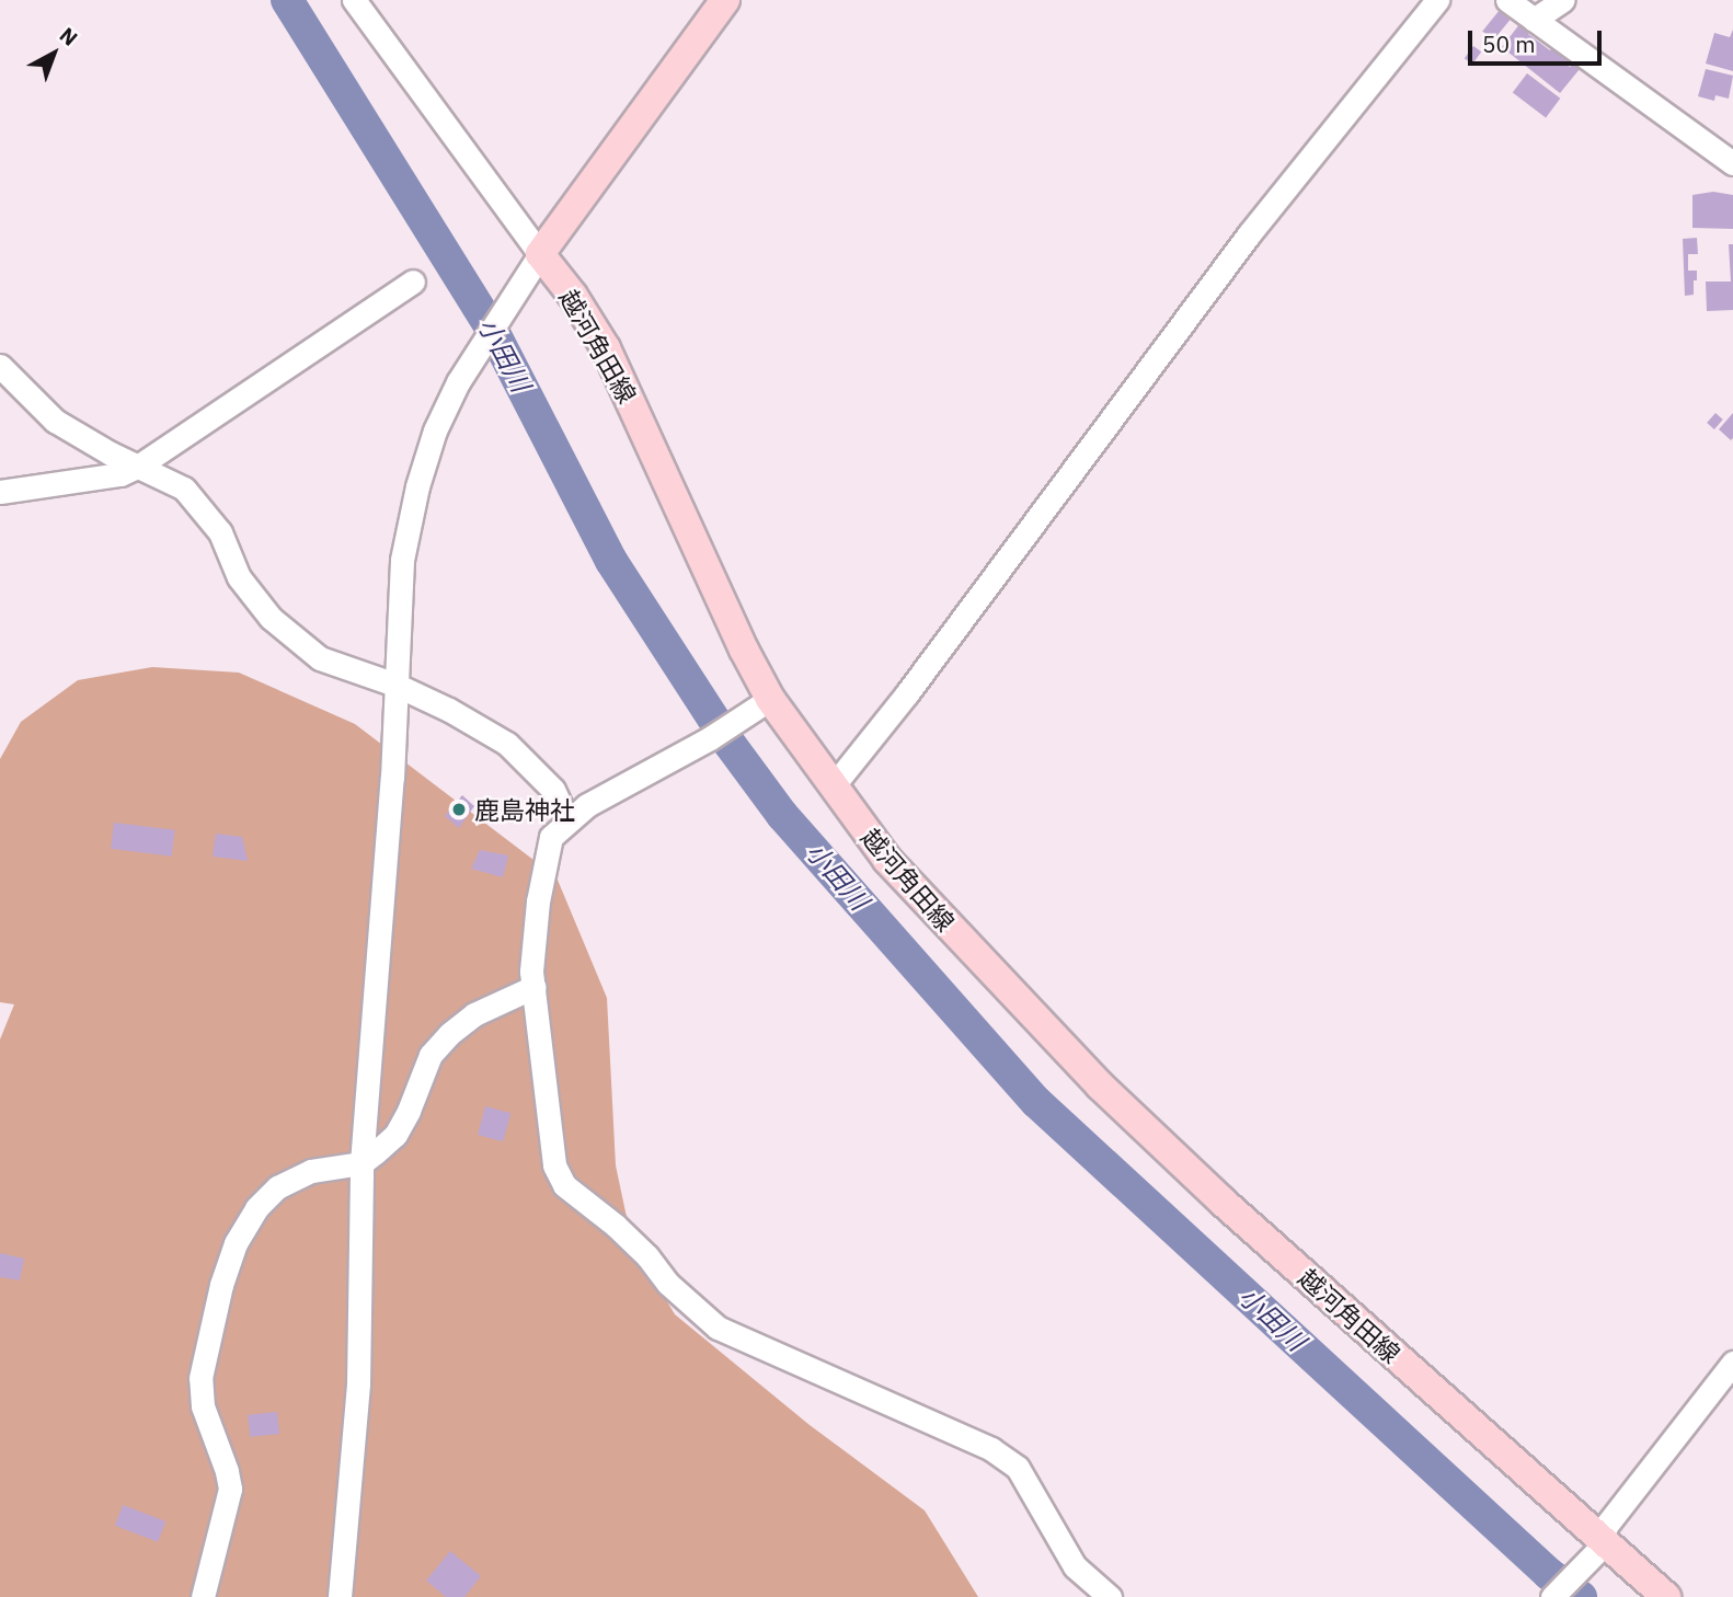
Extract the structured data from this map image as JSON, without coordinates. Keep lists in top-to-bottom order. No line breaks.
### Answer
{"streets":{"main road":["越河角田線"]},"water":["小田川"],"places":["鹿島神社"],"scale_bar":"50 m","north":"top right"}
